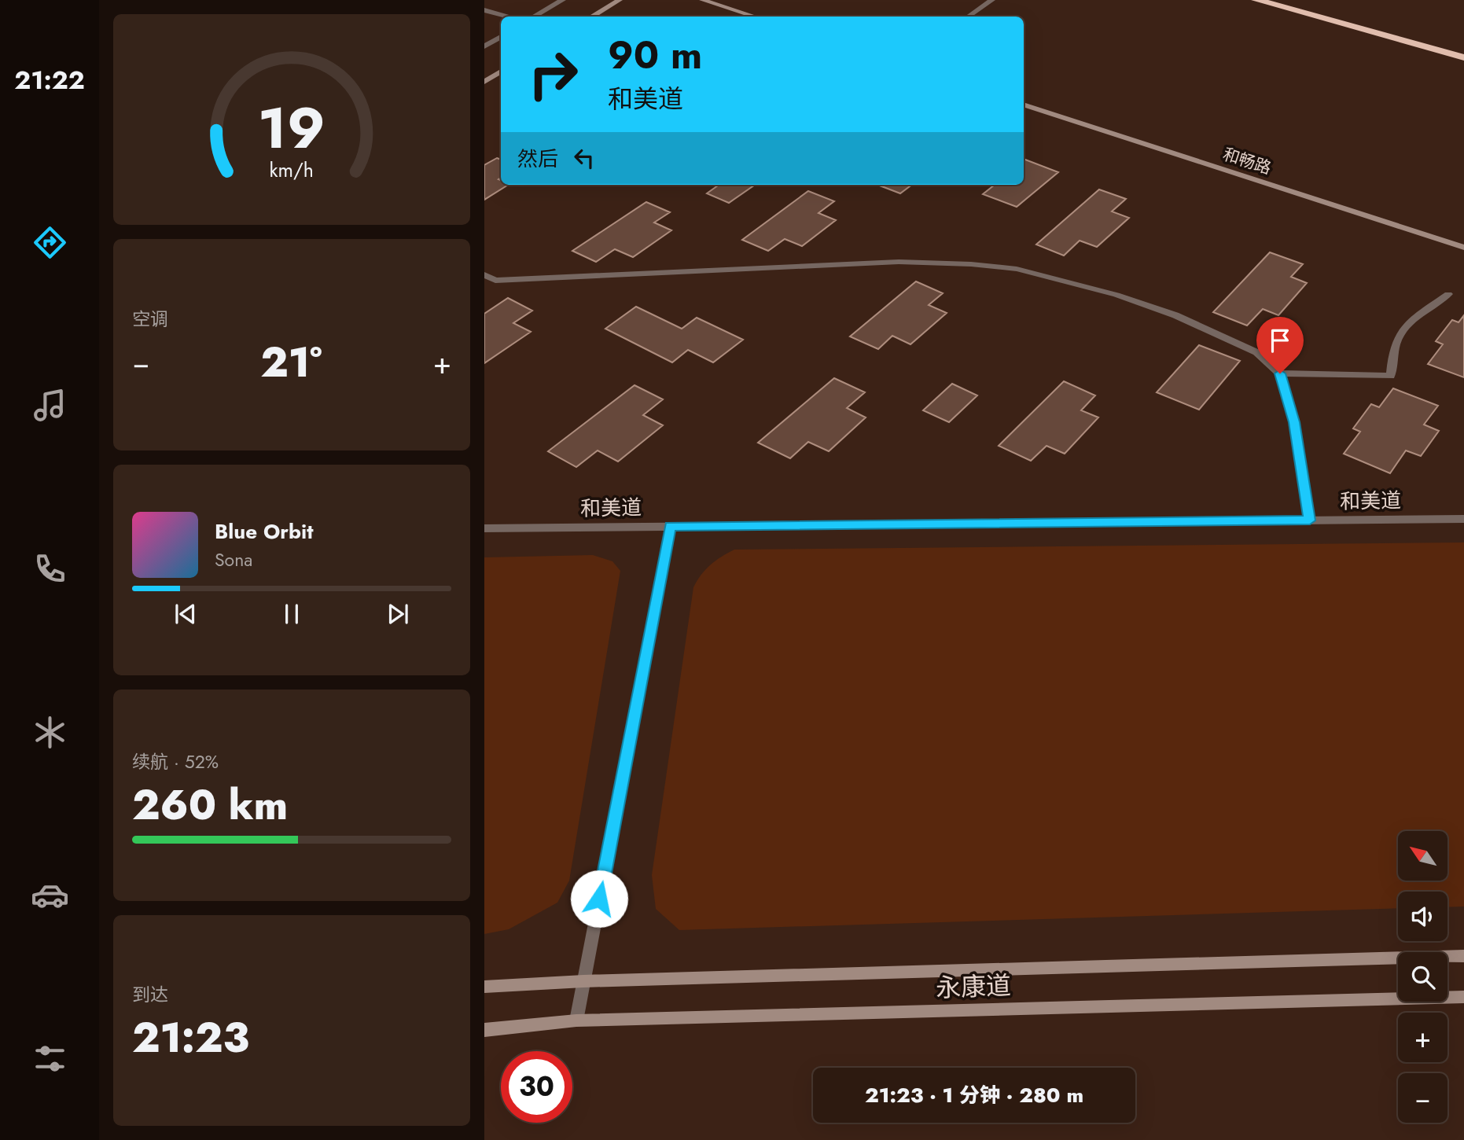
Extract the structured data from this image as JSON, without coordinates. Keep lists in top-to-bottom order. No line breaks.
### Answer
{"streets":{"street":["和畅路","和美道","永康道"]},"north":"top left","page":{"tabs":"21:22","turn":["90 m","和美道"],"then":"然后","tile":["空调",["续航 · 52%","260 km"],["到达","21:23"]],"heat":["−","21°","+"],"song":["Blue Orbit","Sona"],"map_buttons":["+","−"],"limit":"30","trip":"21:23 · 1 分钟 · 280 m","gauge":["19","km/h"]}}
